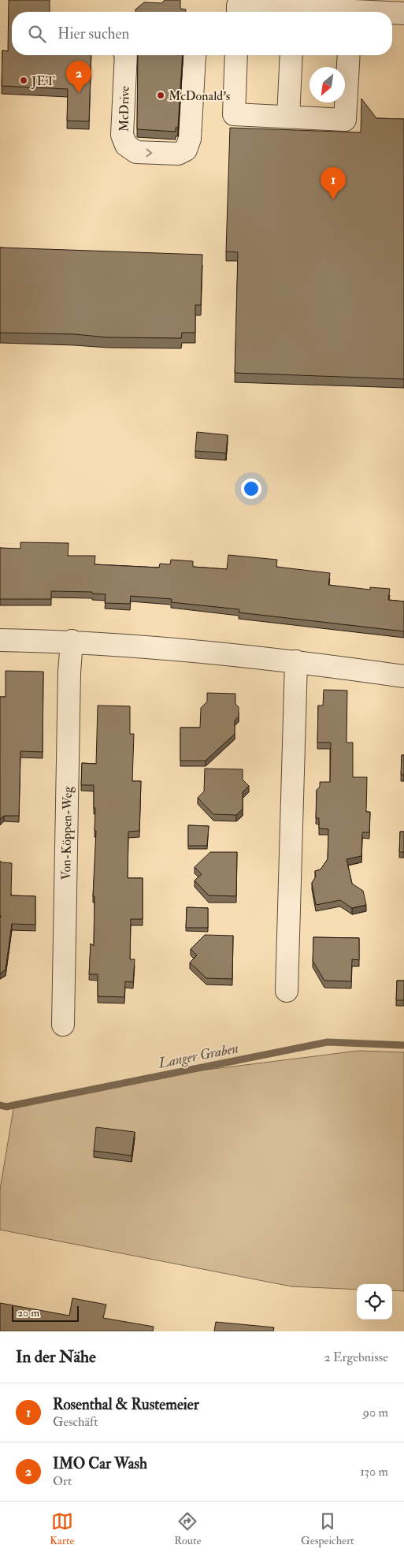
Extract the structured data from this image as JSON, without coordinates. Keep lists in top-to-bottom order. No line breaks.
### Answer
{"streets":{"street":["McDrive","Von-Köppen-Weg"]},"water":["Langer Graben"],"places":["JET","McDonald's"],"scale_bar":"20 m","north":"bottom left","page":{"search":"Hier suchen","pins":["2","1"],"scale":"20 m","heading":["In der Nähe","2 Ergebnisse"],"list":[{"mark":"1","name":"Rosenthal & Rustemeier","note":"Geschäft","value":"90 m"},{"mark":"2","name":"IMO Car Wash","note":"Ort","value":"130 m"}],"nav":["Karte","Route","Gespeichert"]}}
